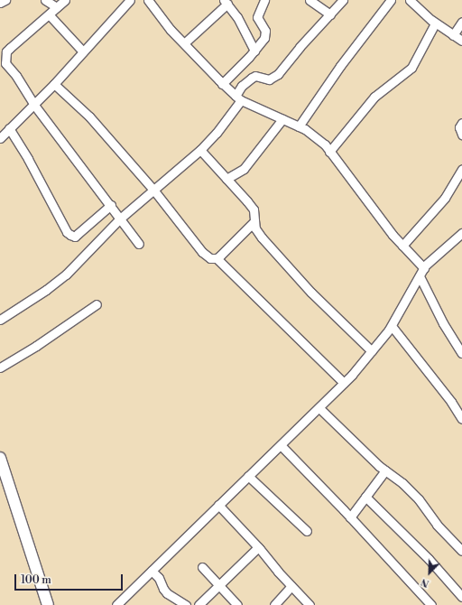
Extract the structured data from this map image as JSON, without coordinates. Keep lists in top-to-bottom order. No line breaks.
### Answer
{"scale_bar":"100 m","north":"bottom left"}
